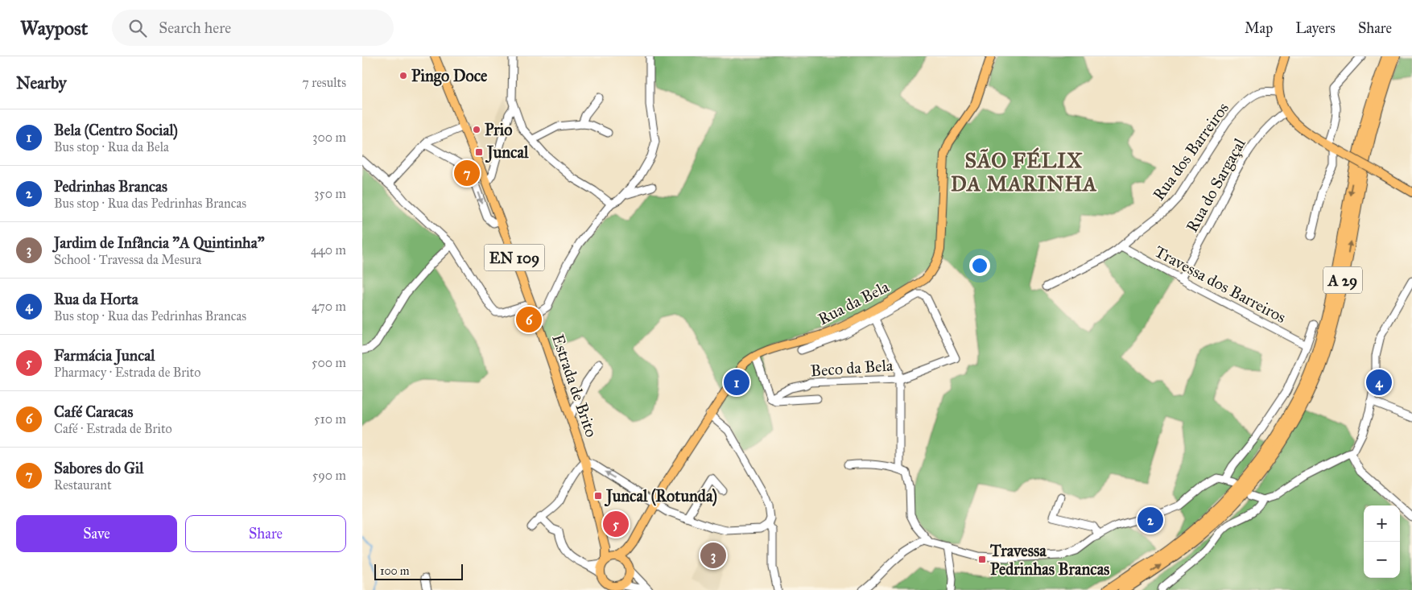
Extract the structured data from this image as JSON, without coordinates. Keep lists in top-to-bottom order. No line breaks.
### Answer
{"streets":{"highway":["A 29"],"main road":["EN 109","Rua da Bela","Estrada de Brito"],"street":["Rua dos Barreiros","Rua do Sargaçal","Travessa dos Barreiros","Beco da Bela"]},"crossings":[["Rua dos Barreiros","Travessa dos Barreiros"],["Rua do Sargaçal","Travessa dos Barreiros"],["EN 109","Rua da Bela"],["EN 109","Estrada de Brito"],["Rua da Bela","Beco da Bela"],["Rua da Bela","Estrada de Brito"]],"districts":["SÃO FÉLIX DA MARINHA"],"places":{"other":["Pingo Doce","Prio"],"transit":["Juncal","Juncal (Rotunda)","Travessa Pedrinhas Brancas"]},"scale_bar":"100 m","page":{"header":"Waypost","search":"Search here","nav":["Map","Layers","Share"],"heading":["Nearby","7 results"],"list":[{"mark":"1","name":"Bela (Centro Social)","note":"Bus stop · Rua da Bela","value":"300 m"},{"mark":"2","name":"Pedrinhas Brancas","note":"Bus stop · Rua das Pedrinhas Brancas","value":"350 m"},{"mark":"3","name":"Jardim de Infância \"A Quintinha\"","note":"School · Travessa da Mesura","value":"440 m"},{"mark":"4","name":"Rua da Horta","note":"Bus stop · Rua das Pedrinhas Brancas","value":"470 m"},{"mark":"5","name":"Farmácia Juncal","note":"Pharmacy · Estrada de Brito","value":"500 m"},{"mark":"6","name":"Café Caracas","note":"Café · Estrada de Brito","value":"510 m"},{"mark":"7","name":"Sabores do Gil","note":"Restaurant","value":"590 m"}],"pins":["7","6","1","4","2","5","3"],"buttons":["Save","Share"],"map_buttons":["+","−"],"scale":"100 m"}}
